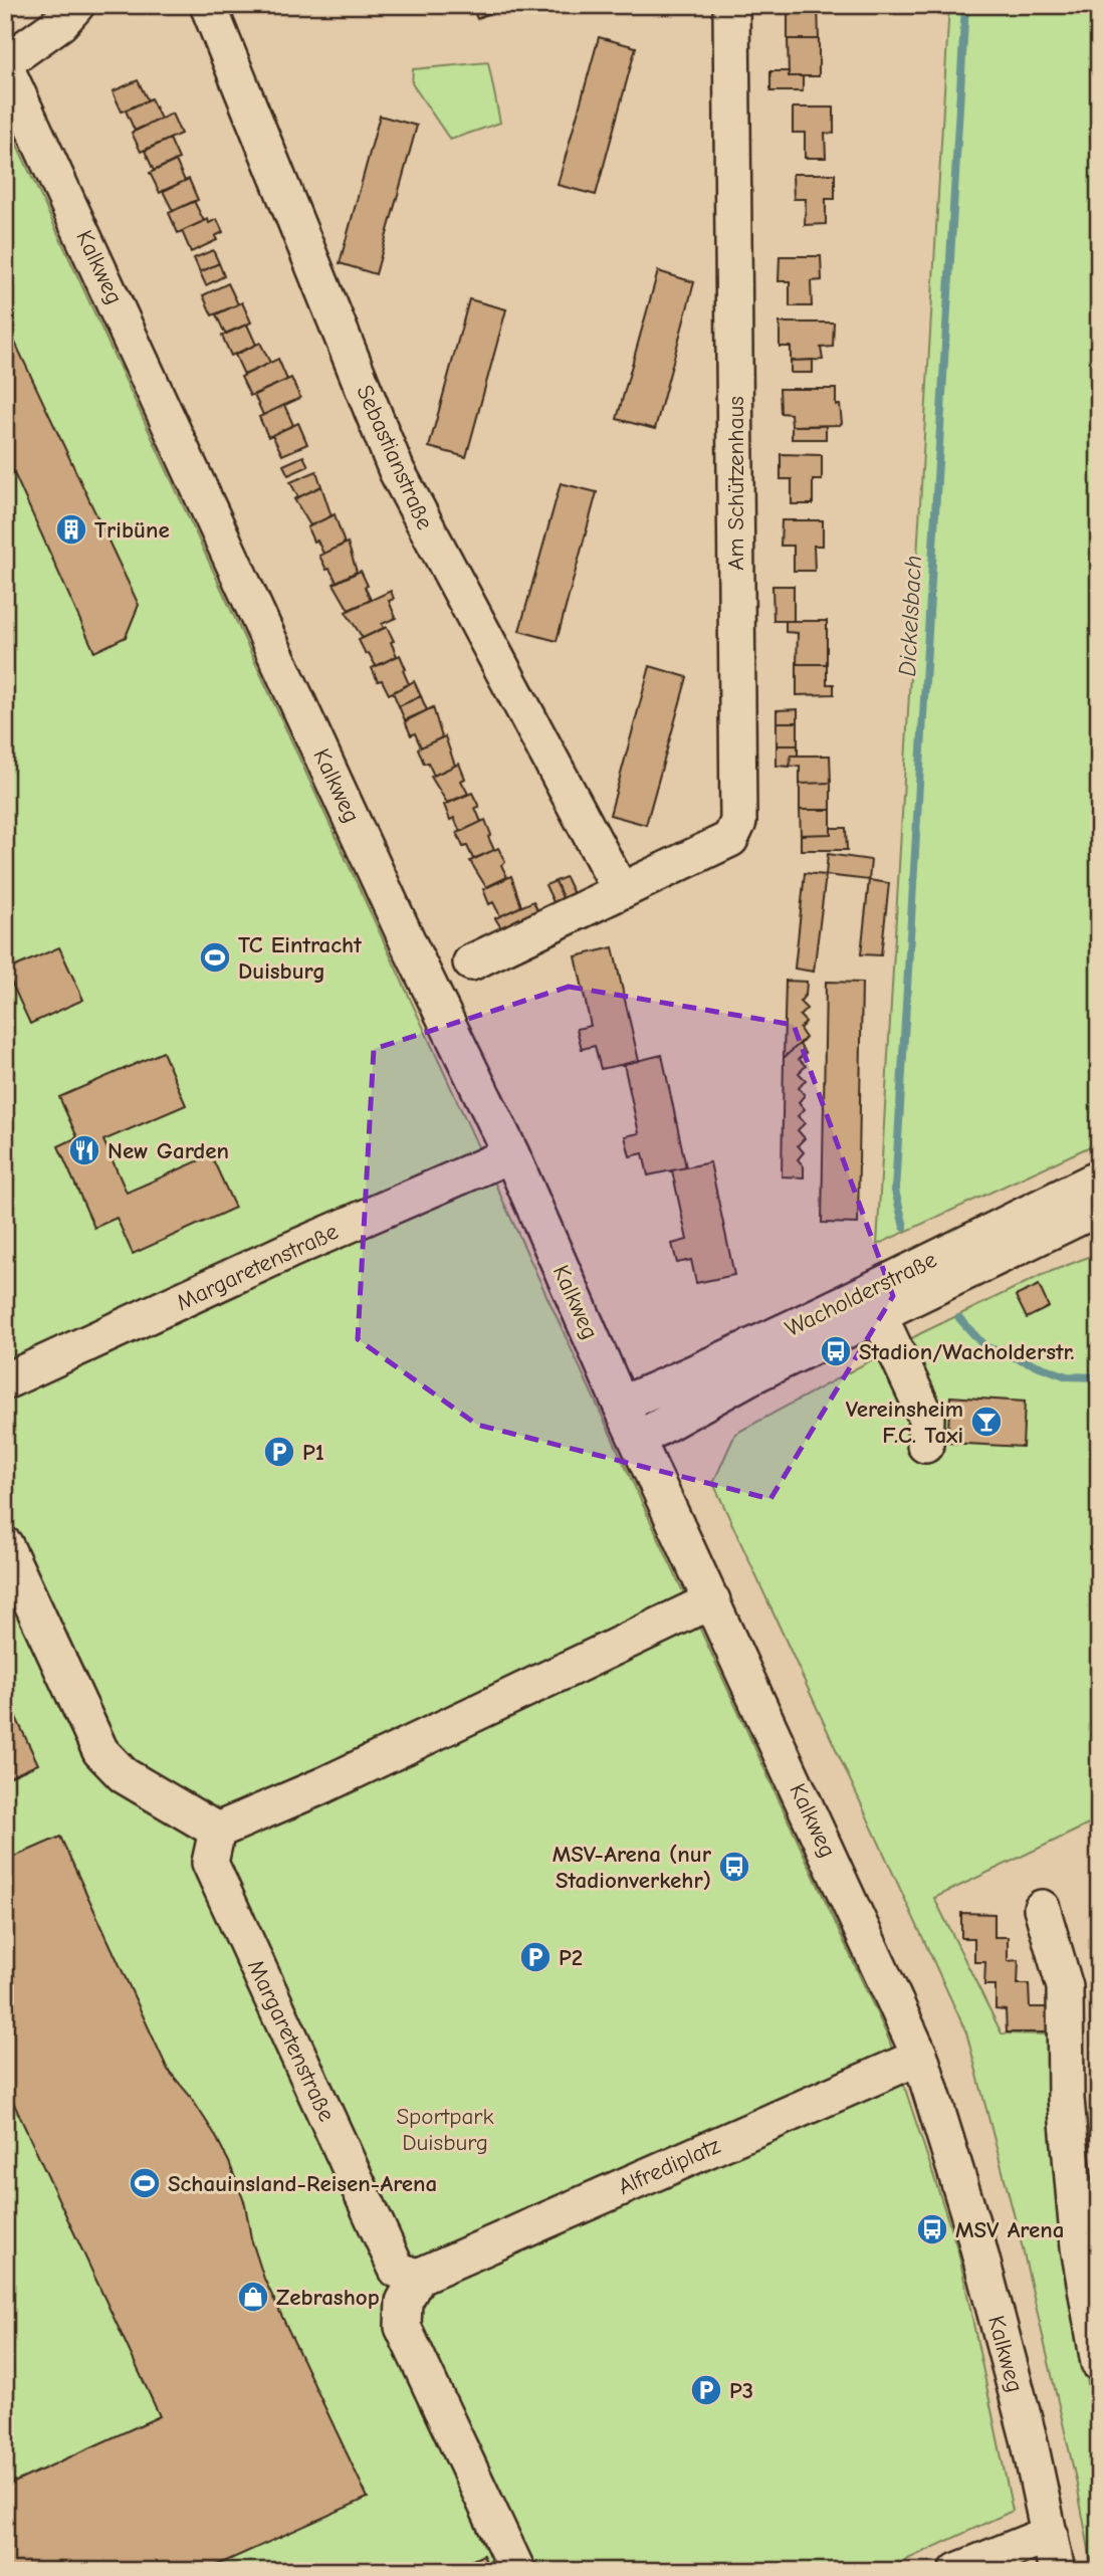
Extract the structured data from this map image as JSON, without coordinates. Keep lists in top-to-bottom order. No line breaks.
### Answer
{"streets":{"street":["Kalkweg","Sebastianstraße","Am Schützenhaus","Margaretenstraße","Wacholderstraße","Alfrediplatz"]},"crossings":[["Kalkweg","Margaretenstraße"],["Kalkweg","Wacholderstraße"],["Kalkweg","Alfrediplatz"],["Sebastianstraße","Am Schützenhaus"],["Margaretenstraße","Alfrediplatz"]],"water":["Dickelsbach"],"parks":["Sportpark Duisburg"],"places":{"building":["Tribüne"],"sports":["TC Eintracht Duisburg","Schauinsland-Reisen-Arena"],"restaurant":["New Garden"],"bus stop":["Stadion/Wacholderstr.","MSV-Arena (nur Stadionverkehr)","MSV Arena"],"bar":["Vereinsheim F.C. Taxi"],"parking":["P1","P2","P3"],"shop":["Zebrashop"]}}
